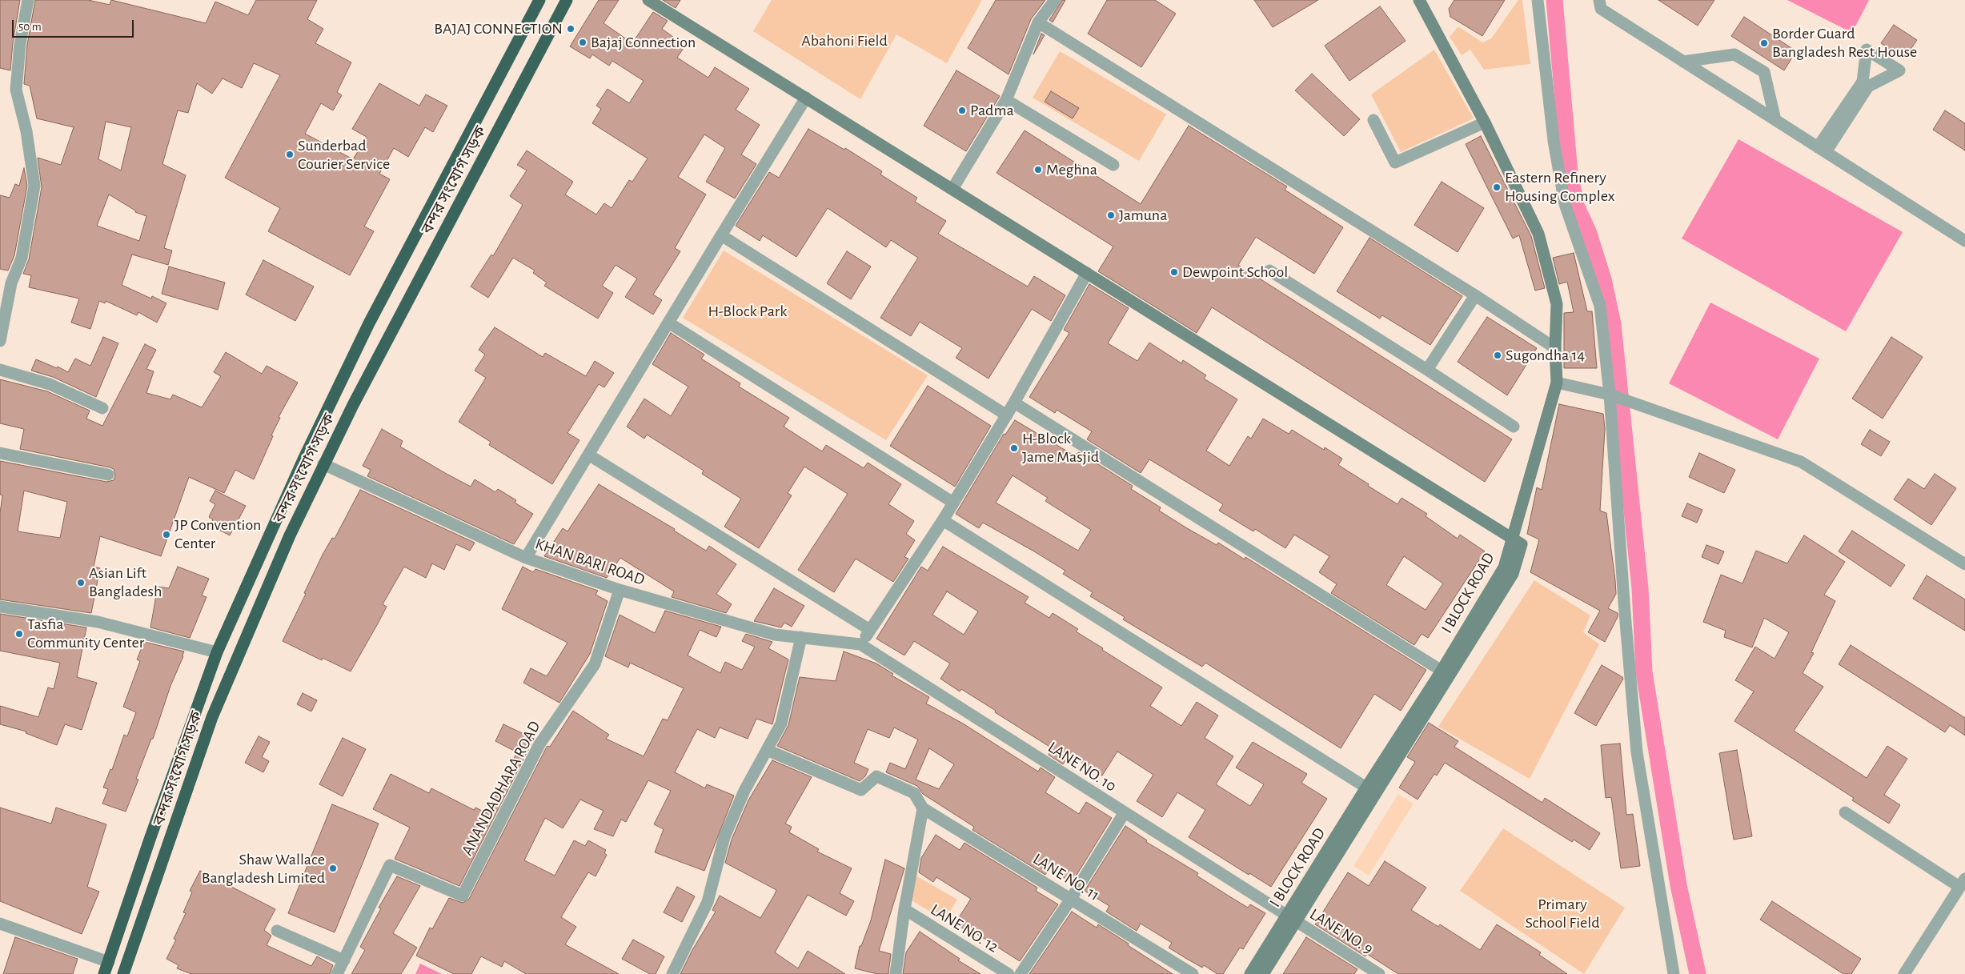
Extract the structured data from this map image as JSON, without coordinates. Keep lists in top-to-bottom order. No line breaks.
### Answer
{"streets":{"highway":["বন্দর সংযোগ সড়ক"],"street":["KHAN BARI ROAD","I BLOCK ROAD","LANE NO. 10","ANANDADHARA ROAD","LANE NO. 11","LANE NO. 12","LANE NO. 9"]},"crossings":[["বন্দর সংযোগ সড়ক","KHAN BARI ROAD"],["KHAN BARI ROAD","LANE NO. 10"],["KHAN BARI ROAD","ANANDADHARA ROAD"],["I BLOCK ROAD","LANE NO. 10"],["I BLOCK ROAD","LANE NO. 9"],["LANE NO. 10","LANE NO. 9"]],"parks":["Abahoni Field","H-Block Park","Primary School Field"],"places":["BAJAJ CONNECTION","Bajaj Connection","Border Guard Bangladesh Rest House","Padma","Sunderbad Courier Service","Meghna","Eastern Refinery Housing Complex","Jamuna","Dewpoint School","Sugondha 14","H-Block Jame Masjid","JP Convention Center","Asian Lift Bangladesh","Tasfia Community Center","Shaw Wallace Bangladesh Limited"],"scale_bar":"50 m"}
